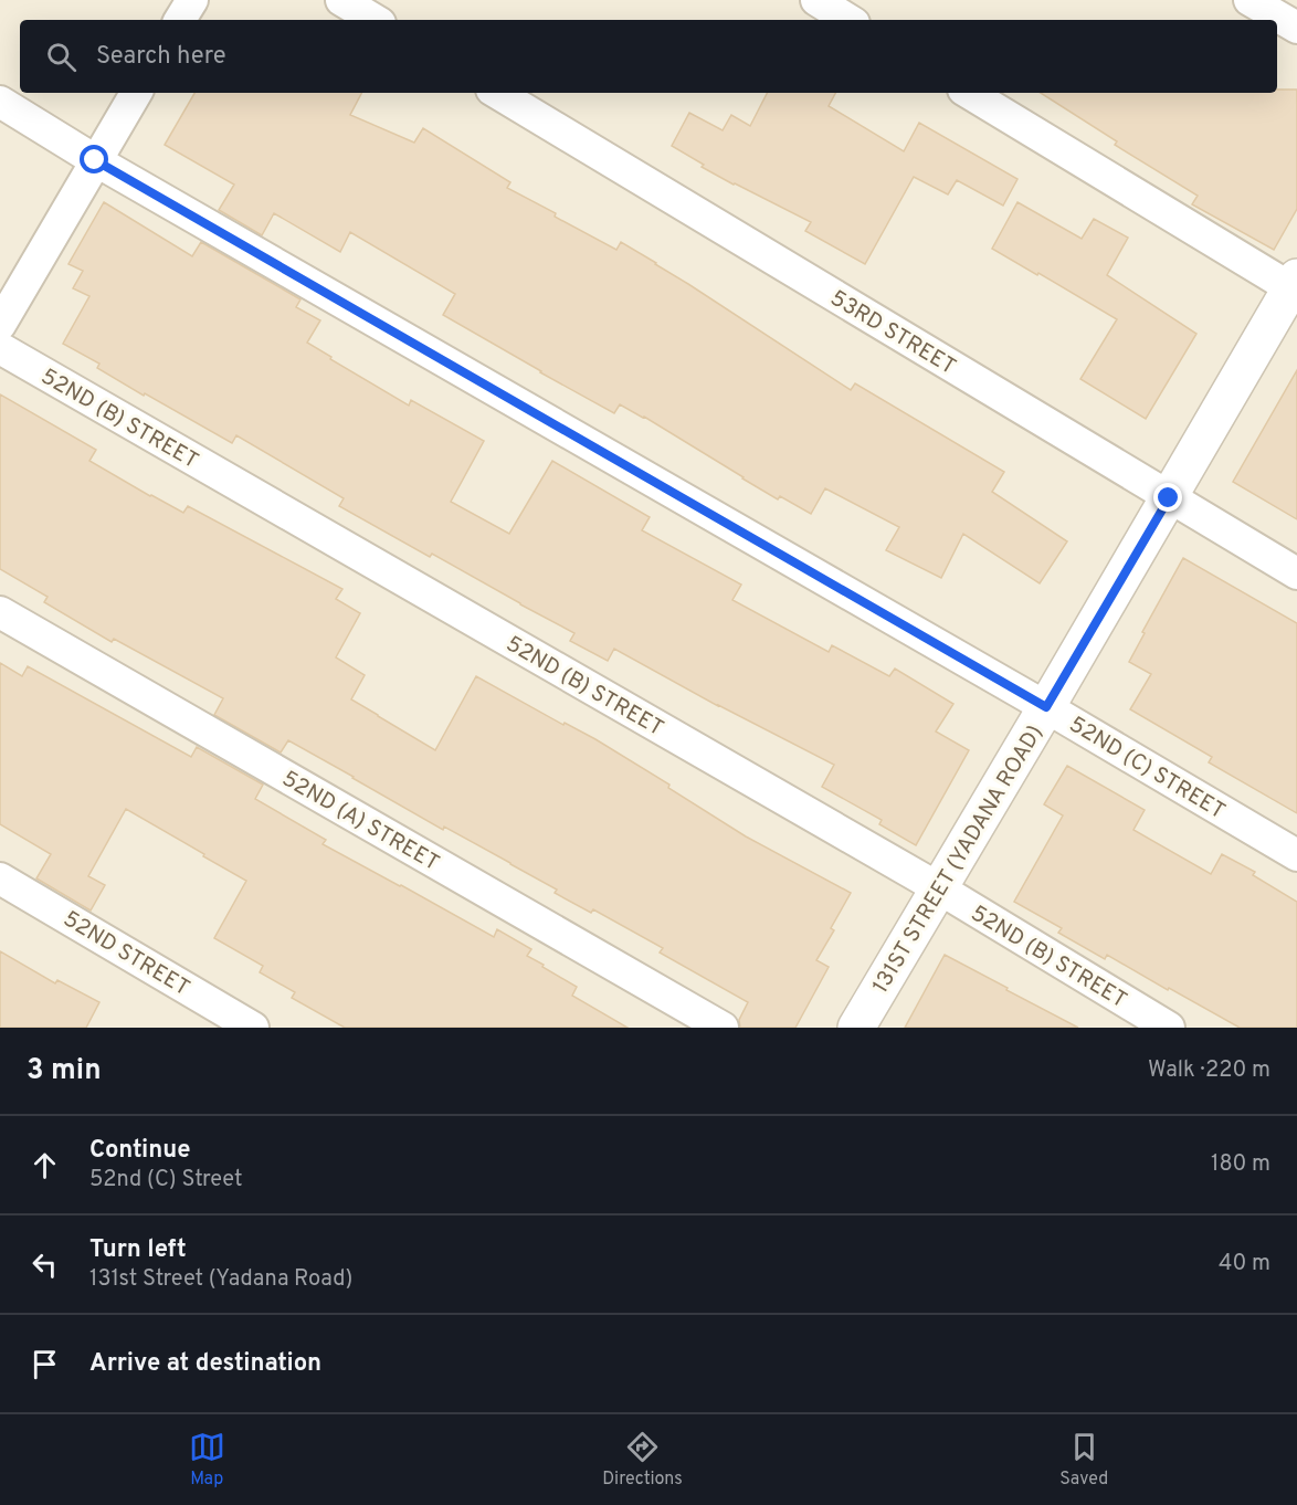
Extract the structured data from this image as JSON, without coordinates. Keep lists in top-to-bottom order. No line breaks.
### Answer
{"streets":{"street":["53RD STREET","52ND (B) STREET","52ND (C) STREET","52ND (A) STREET","131ST STREET (YADANA ROAD)","52ND STREET"]},"crossings":[["53RD STREET","131ST STREET (YADANA ROAD)"],["52ND (B) STREET","131ST STREET (YADANA ROAD)"],["52ND (C) STREET","131ST STREET (YADANA ROAD)"]],"page":{"search":"Search here","heading":["3 min","Walk · 220 m"],"list":[["Continue","52nd (C) Street","180 m"],["Turn left","131st Street (Yadana Road)","40 m"],"Arrive at destination"],"nav":["Map","Directions","Saved"]}}
